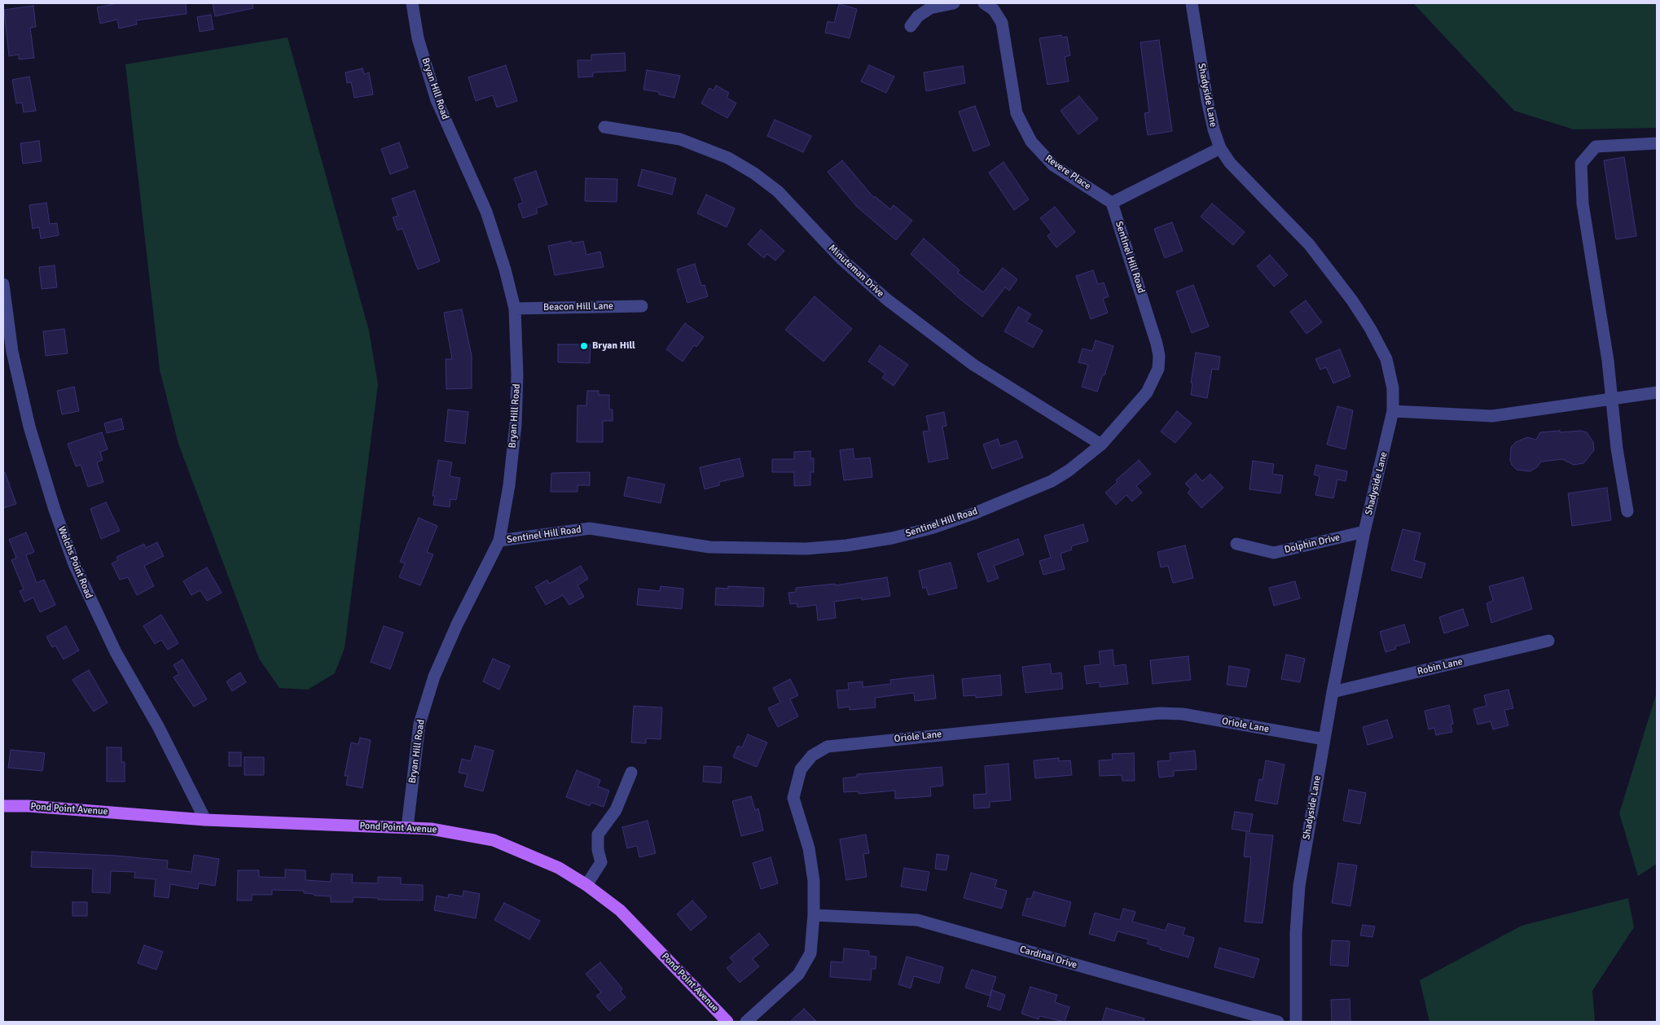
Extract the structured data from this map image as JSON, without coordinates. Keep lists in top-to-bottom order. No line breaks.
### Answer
{"streets":{"main road":["Pond Point Avenue"],"street":["Bryan Hill Road","Shadyside Lane","Revere Place","Sentinel Hill Road","Minuteman Drive","Beacon Hill Lane","Dolphin Drive","Welchs Point Road","Robin Lane","Oriole Lane","Cardinal Drive"]},"crossings":[["Bryan Hill Road","Sentinel Hill Road"],["Bryan Hill Road","Beacon Hill Lane"],["Bryan Hill Road","Pond Point Avenue"],["Shadyside Lane","Dolphin Drive"],["Shadyside Lane","Robin Lane"],["Shadyside Lane","Oriole Lane"],["Revere Place","Sentinel Hill Road"],["Sentinel Hill Road","Minuteman Drive"],["Welchs Point Road","Pond Point Avenue"],["Oriole Lane","Cardinal Drive"]],"places":["Bryan Hill"]}
